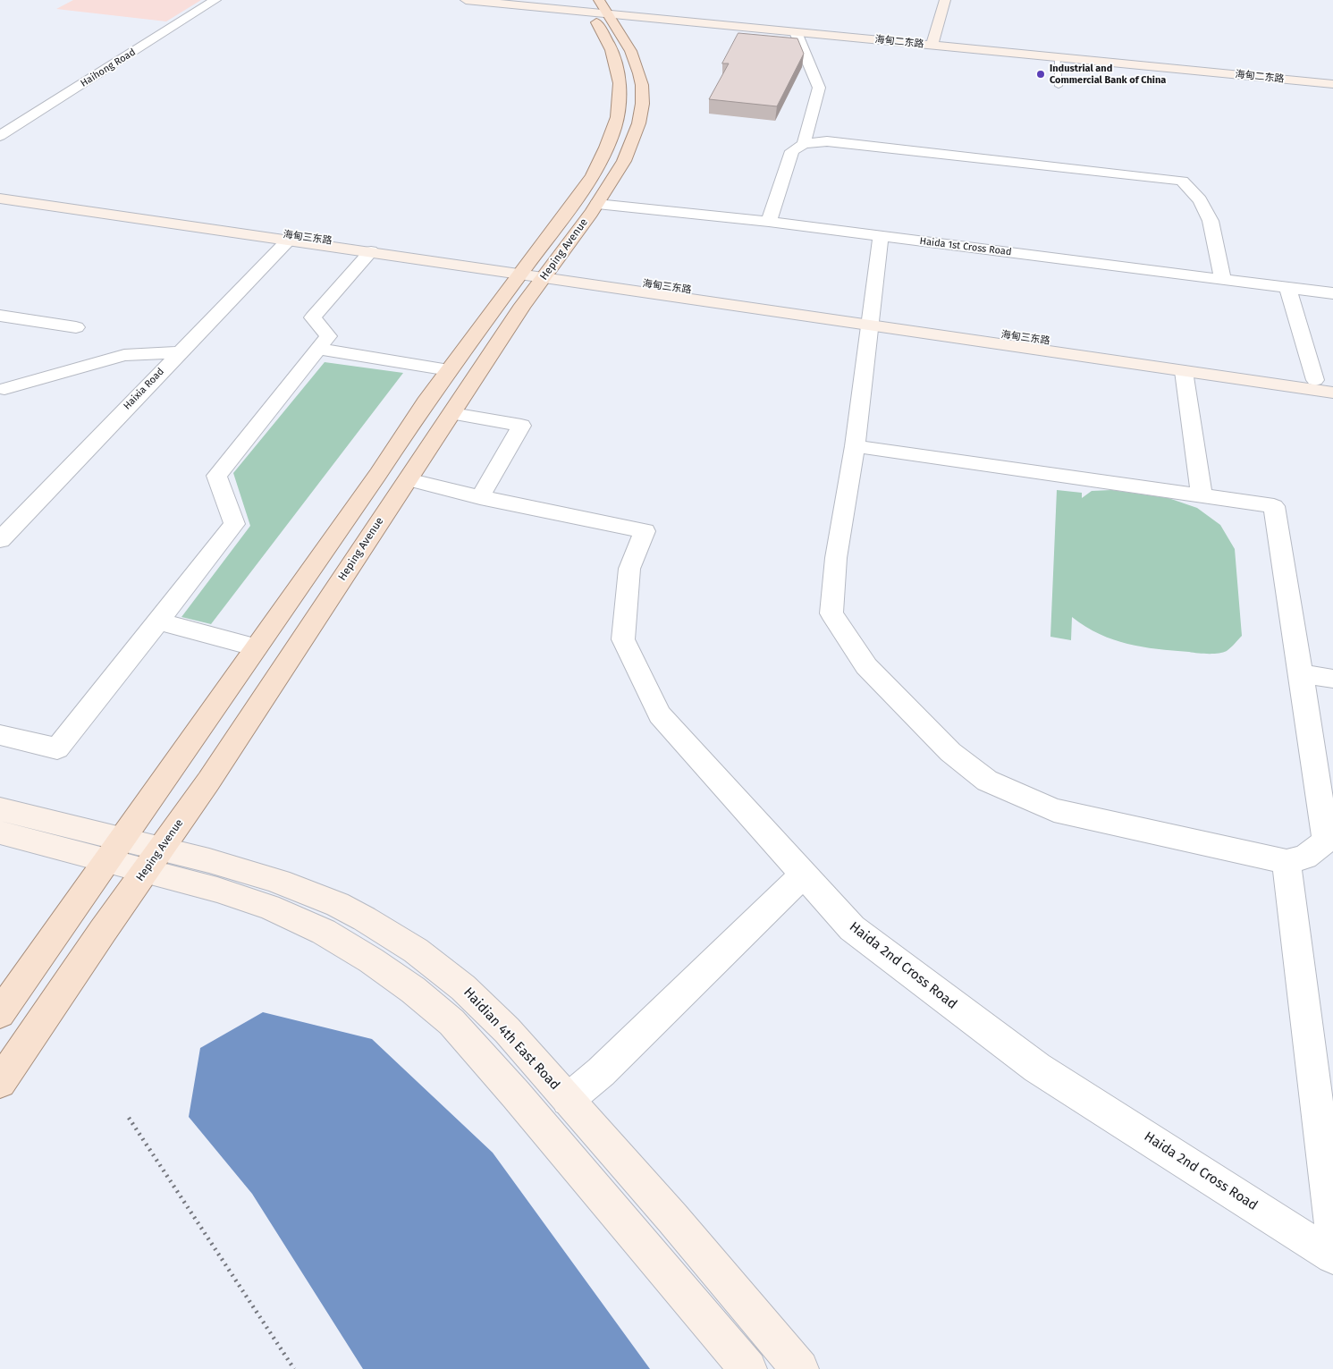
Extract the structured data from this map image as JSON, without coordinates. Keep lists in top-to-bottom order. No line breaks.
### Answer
{"streets":{"main road":["海甸二东路","海甸三东路","Heping Avenue","Haidian 4th East Road"],"street":["Haihong Road","Haida 1st Cross Road","Haixia Road","Haida 2nd Cross Road"]},"crossings":[["海甸二东路","Heping Avenue"],["海甸三东路","Heping Avenue"],["Haida 1st Cross Road","Heping Avenue"],["Heping Avenue","Haidian 4th East Road"]],"places":["Industrial and Commercial Bank of China"]}
